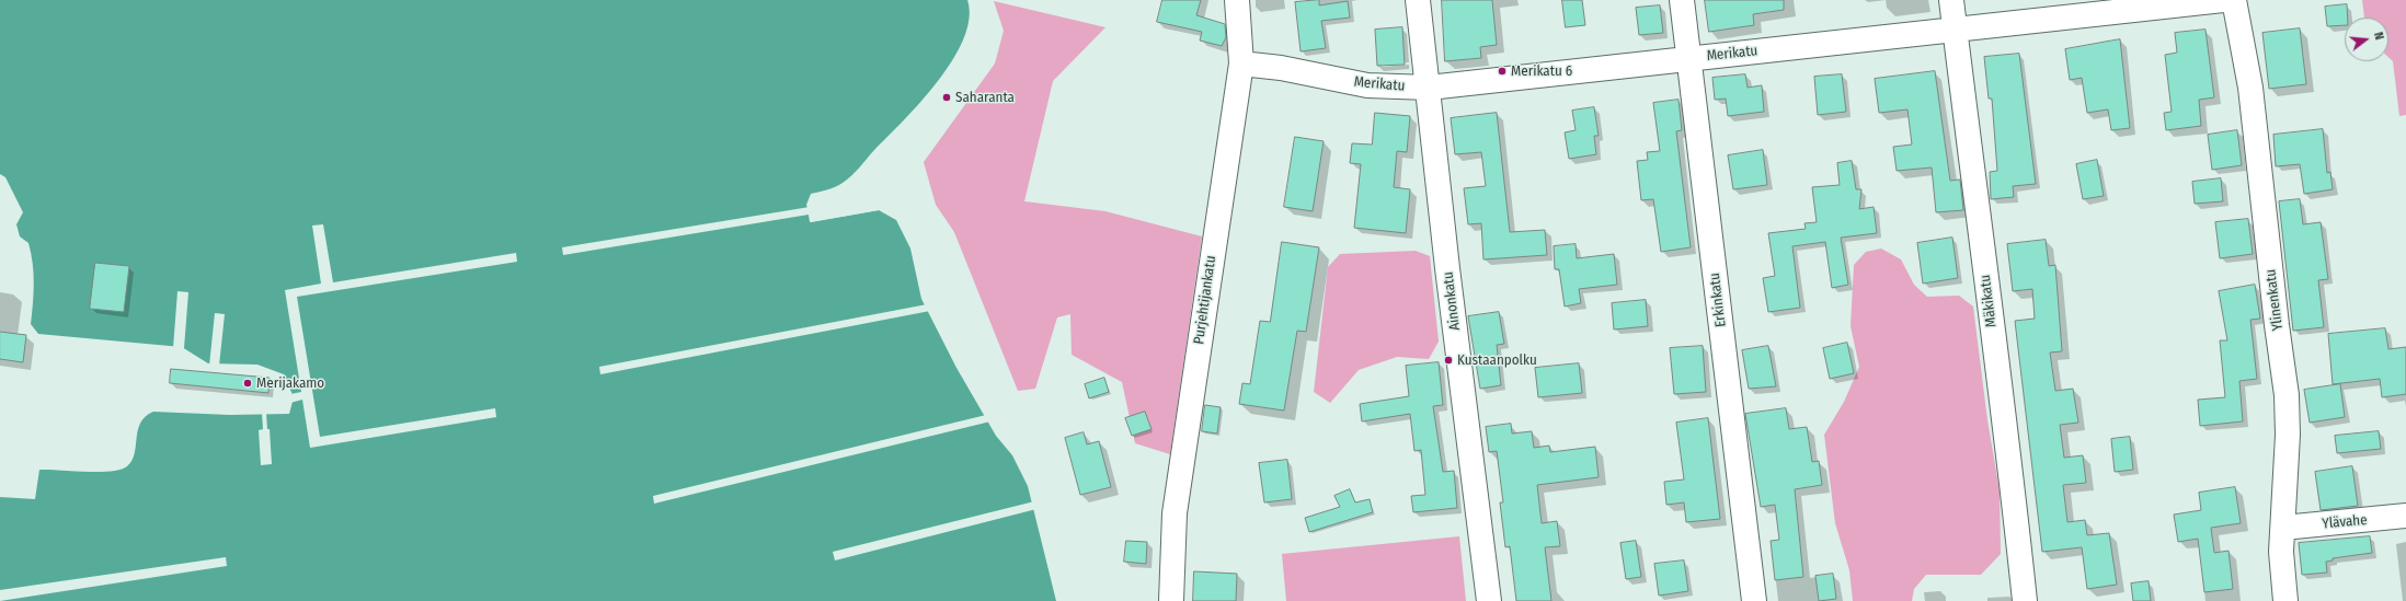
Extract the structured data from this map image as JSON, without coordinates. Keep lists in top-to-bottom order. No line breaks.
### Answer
{"streets":{"street":["Merikatu","Purjehtijankatu","Erkinkatu","Ylinenkatu","Ainonkatu","Mäkikatu","Ylävahe"]},"crossings":[["Merikatu","Purjehtijankatu"],["Merikatu","Erkinkatu"],["Merikatu","Ainonkatu"],["Merikatu","Mäkikatu"],["Ylinenkatu","Ylävahe"]],"places":["Merikatu 6","Saharanta","Kustaanpolku","Merijakamo"],"north":"right"}
